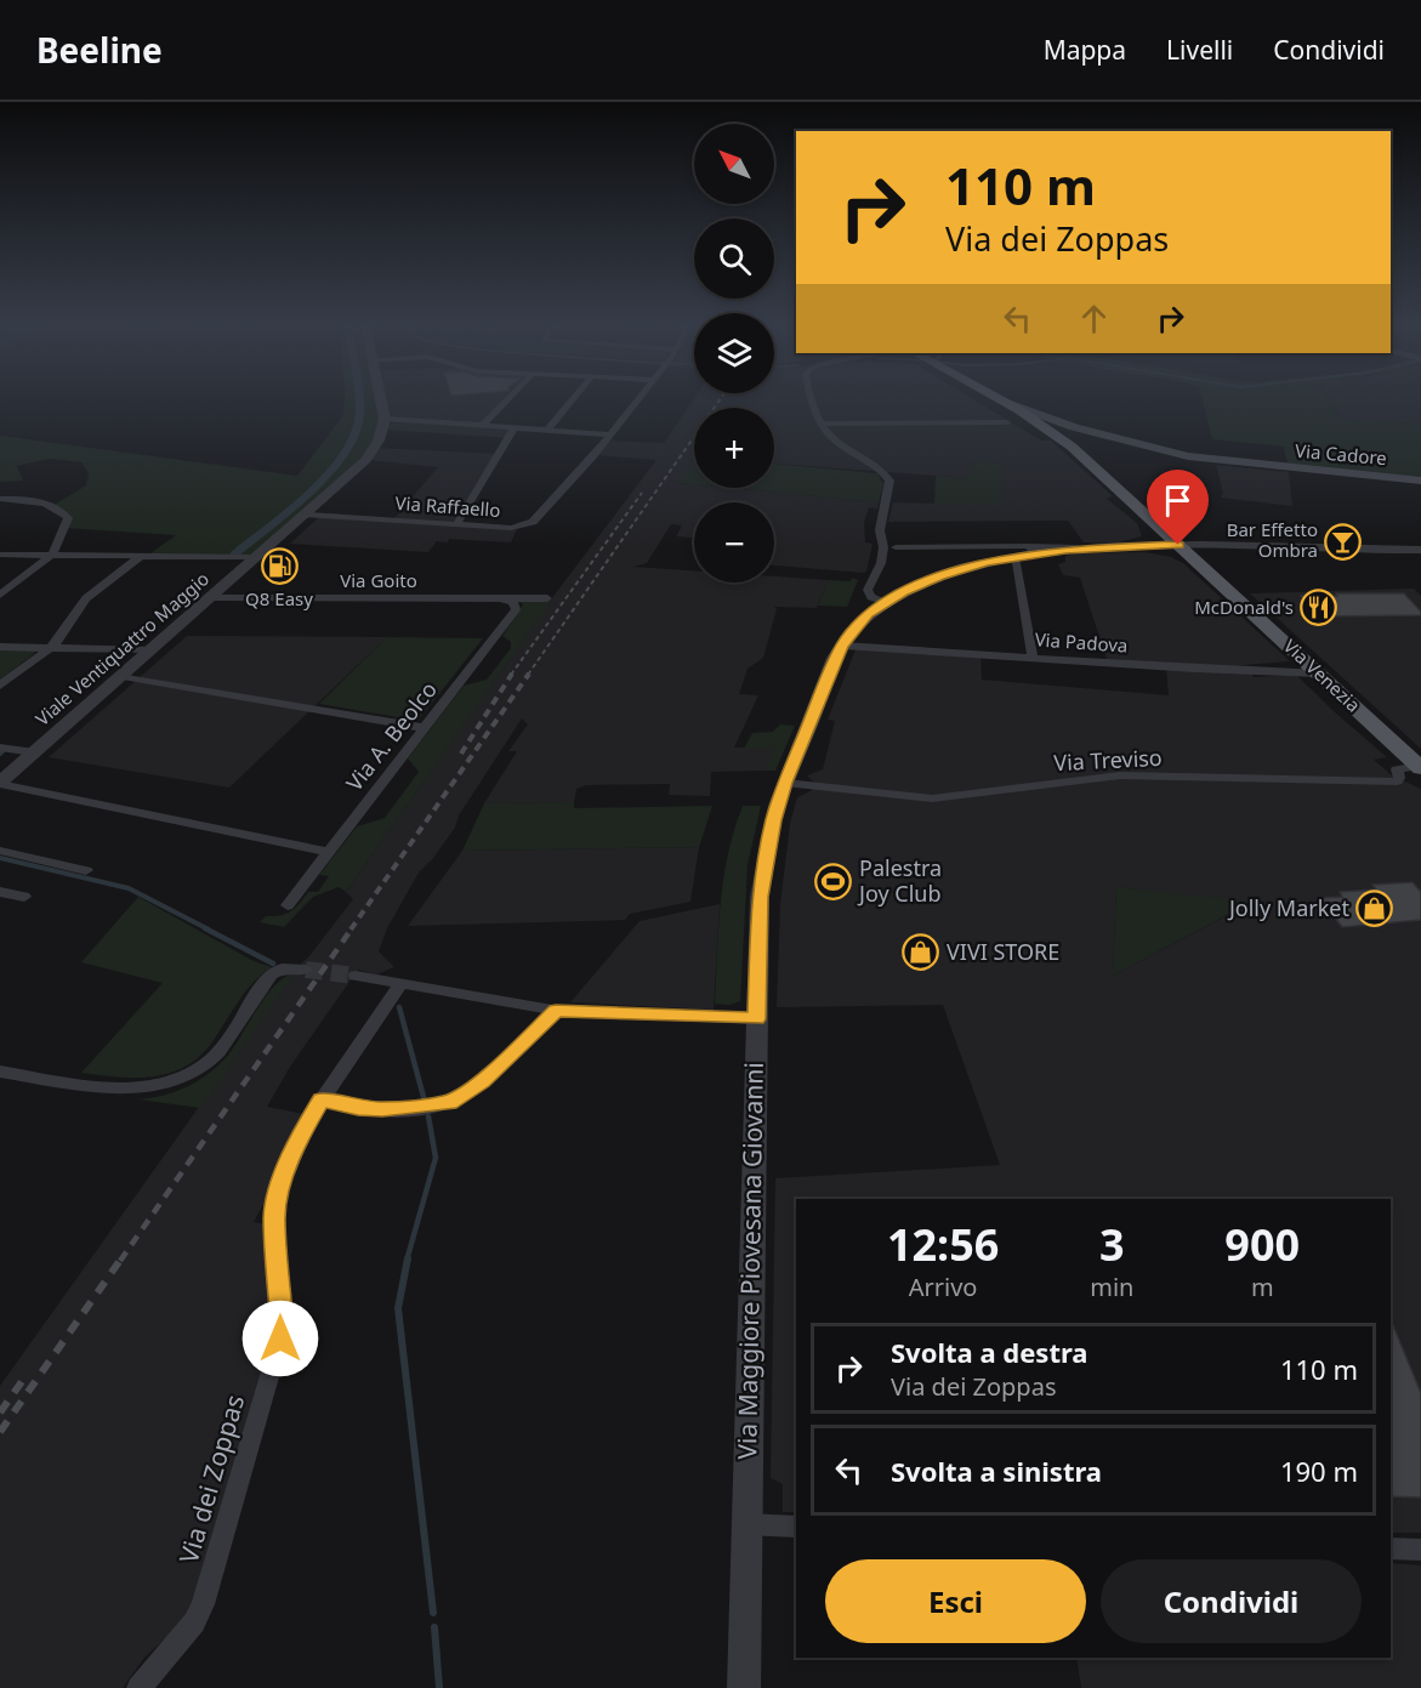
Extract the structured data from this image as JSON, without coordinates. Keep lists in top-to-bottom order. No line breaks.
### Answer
{"streets":{"main road":["Via Cadore","Via Venezia"],"street":["Via Raffaello","Via Goito","Via Padova","Viale Ventiquattro Maggio","Via A. Beolco","Via Treviso","Via Maggiore Piovesana Giovanni","Via dei Zoppas"]},"crossings":[["Via Raffaello","Viale Ventiquattro Maggio"],["Via Goito","Viale Ventiquattro Maggio"],["Via Goito","Via A. Beolco"],["Via Padova","Via Venezia"],["Via Padova","Via Maggiore Piovesana Giovanni"],["Via Venezia","Via Treviso"],["Via Treviso","Via Maggiore Piovesana Giovanni"]],"places":{"bar":["Bar Effetto Ombra"],"fuel station":["Q8 Easy"],"restaurant":["McDonald's"],"sports":["Palestra Joy Club"],"shop":["Jolly Market","VIVI STORE"]},"north":"top left","page":{"header":"Beeline","nav":["Mappa","Livelli","Condividi"],"map_buttons":["+","−"],"turn":["110 m","Via dei Zoppas"],"eta":["12:56","Arrivo","3","min","900","m"],"list":[{"name":"Svolta a destra","note":"Via dei Zoppas","value":"110 m"},{"name":"Svolta a sinistra","value":"190 m"}],"buttons":["Esci","Condividi"]}}
